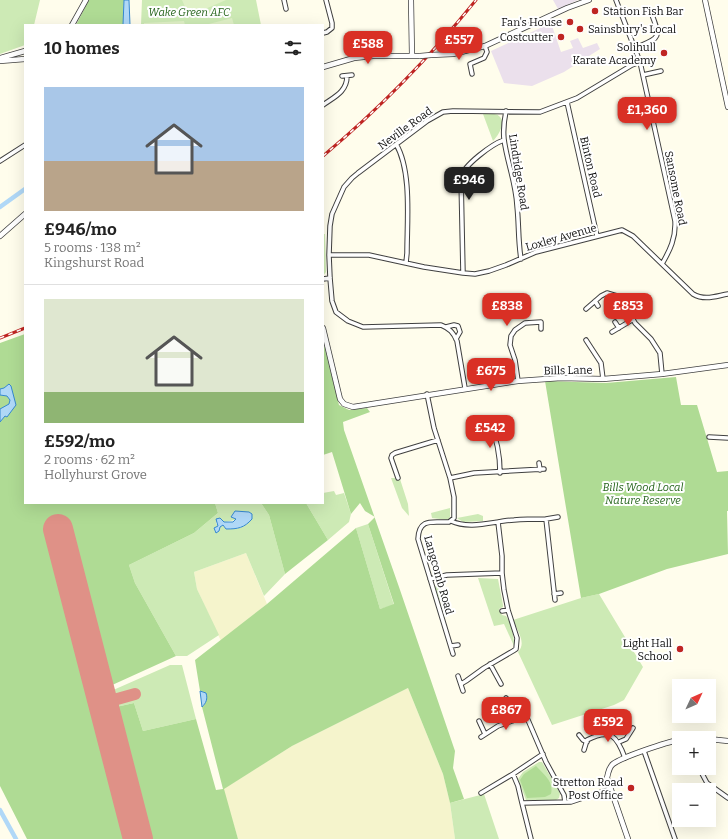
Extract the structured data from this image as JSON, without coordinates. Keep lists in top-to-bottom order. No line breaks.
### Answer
{"streets":{"street":["Neville Road","Binton Road","Lindridge Road","Sansome Road","Loxley Avenue","Bills Lane","Langcomb Road"]},"crossings":[["Neville Road","Binton Road"],["Neville Road","Lindridge Road"],["Neville Road","Sansome Road"],["Neville Road","Loxley Avenue"],["Neville Road","Bills Lane"],["Binton Road","Loxley Avenue"],["Lindridge Road","Loxley Avenue"],["Sansome Road","Loxley Avenue"]],"parks":["Wake Green AFC","Bills Wood Local Nature Reserve"],"places":["Station Fish Bar","Fan's House","Sainsbury's Local","Costcutter","Solihull Karate Academy","Light Hall School","Stretton Road Post Office"],"north":"top right","page":{"heading":"10 homes","price":["£557","£588","£1,360","£946","£838","£853","£675","£542","£867","£592"],"list":[{"name":"£946/mo","note":"5 rooms · 138 m² · Kingshurst Road"},{"name":"£592/mo","note":"2 rooms · 62 m² · Hollyhurst Grove"}],"map_buttons":["+","−"]}}
